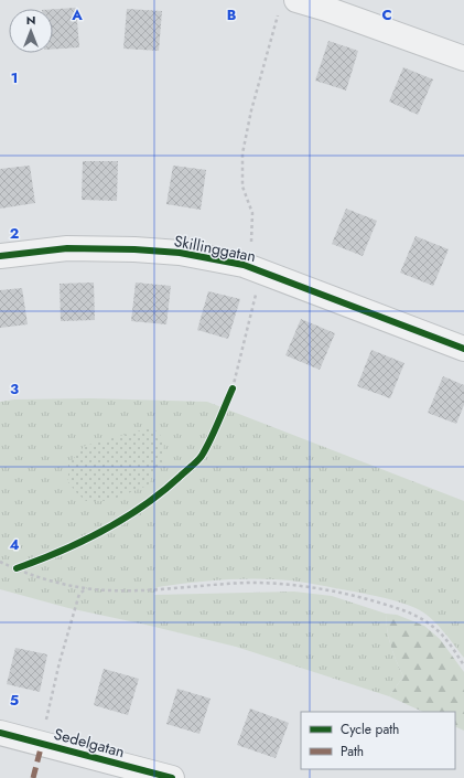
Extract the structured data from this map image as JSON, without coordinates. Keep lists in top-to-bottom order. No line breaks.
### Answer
{"streets":{"street":["Skillinggatan","Sedelgatan"]},"legend":["Cycle path","Path"],"north":"top","grid":{"columns":["A","B","C"],"rows":["1","2","3","4","5"]}}
